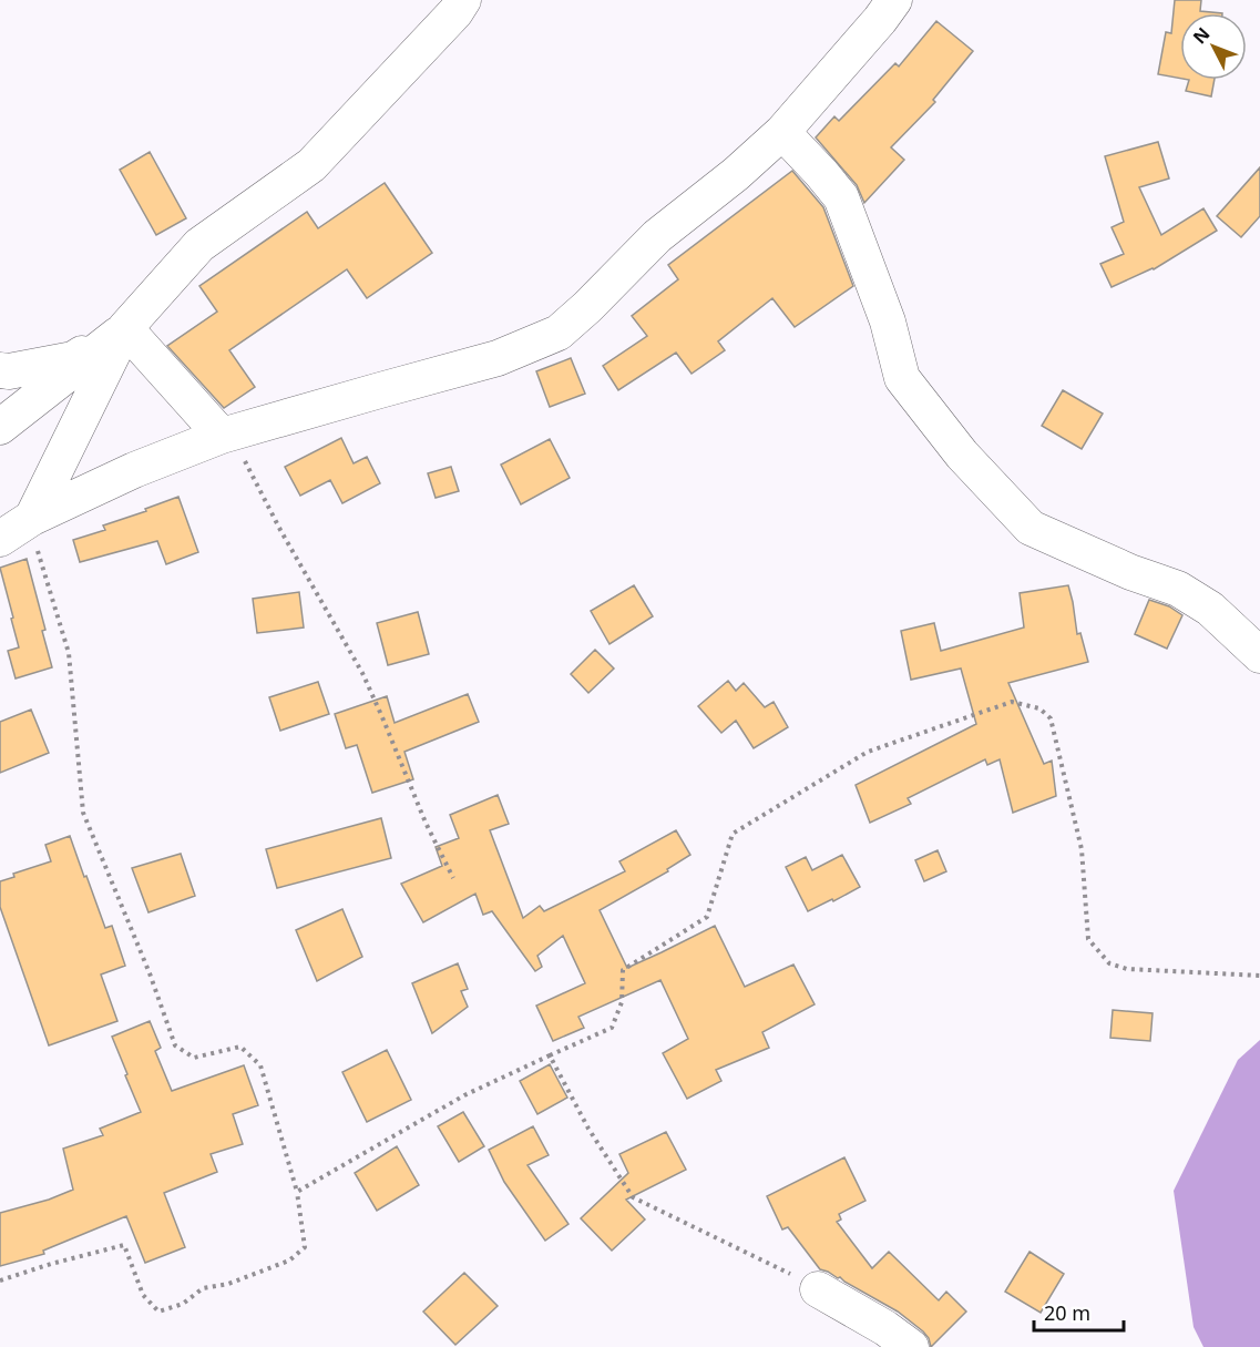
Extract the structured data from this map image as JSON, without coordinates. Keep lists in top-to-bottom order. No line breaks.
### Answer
{"scale_bar":"20 m","north":"top left"}
